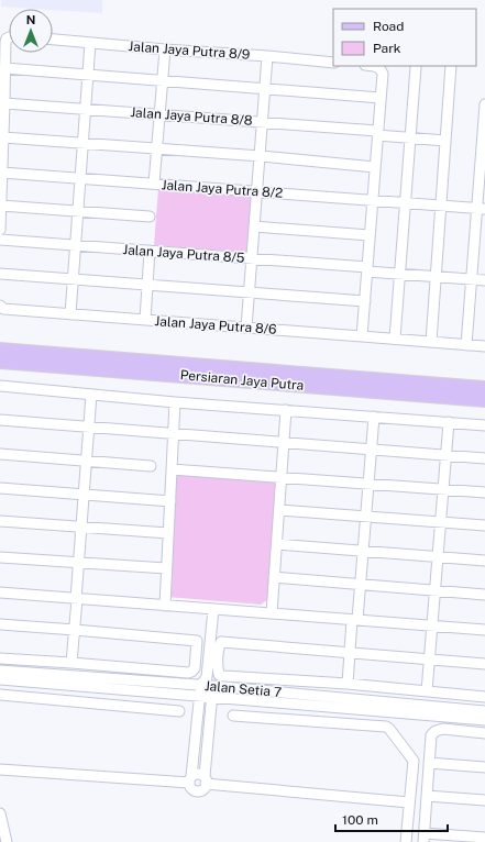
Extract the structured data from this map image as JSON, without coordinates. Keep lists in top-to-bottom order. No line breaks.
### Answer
{"streets":{"main road":["Persiaran Jaya Putra"],"street":["Jalan Jaya Putra 8/9","Jalan Jaya Putra 8/8","Jalan Jaya Putra 8/2","Jalan Jaya Putra 8/5","Jalan Jaya Putra 8/6","Jalan Setia 7"]},"legend":["Road","Park"],"scale_bar":"100 m","north":"top"}
